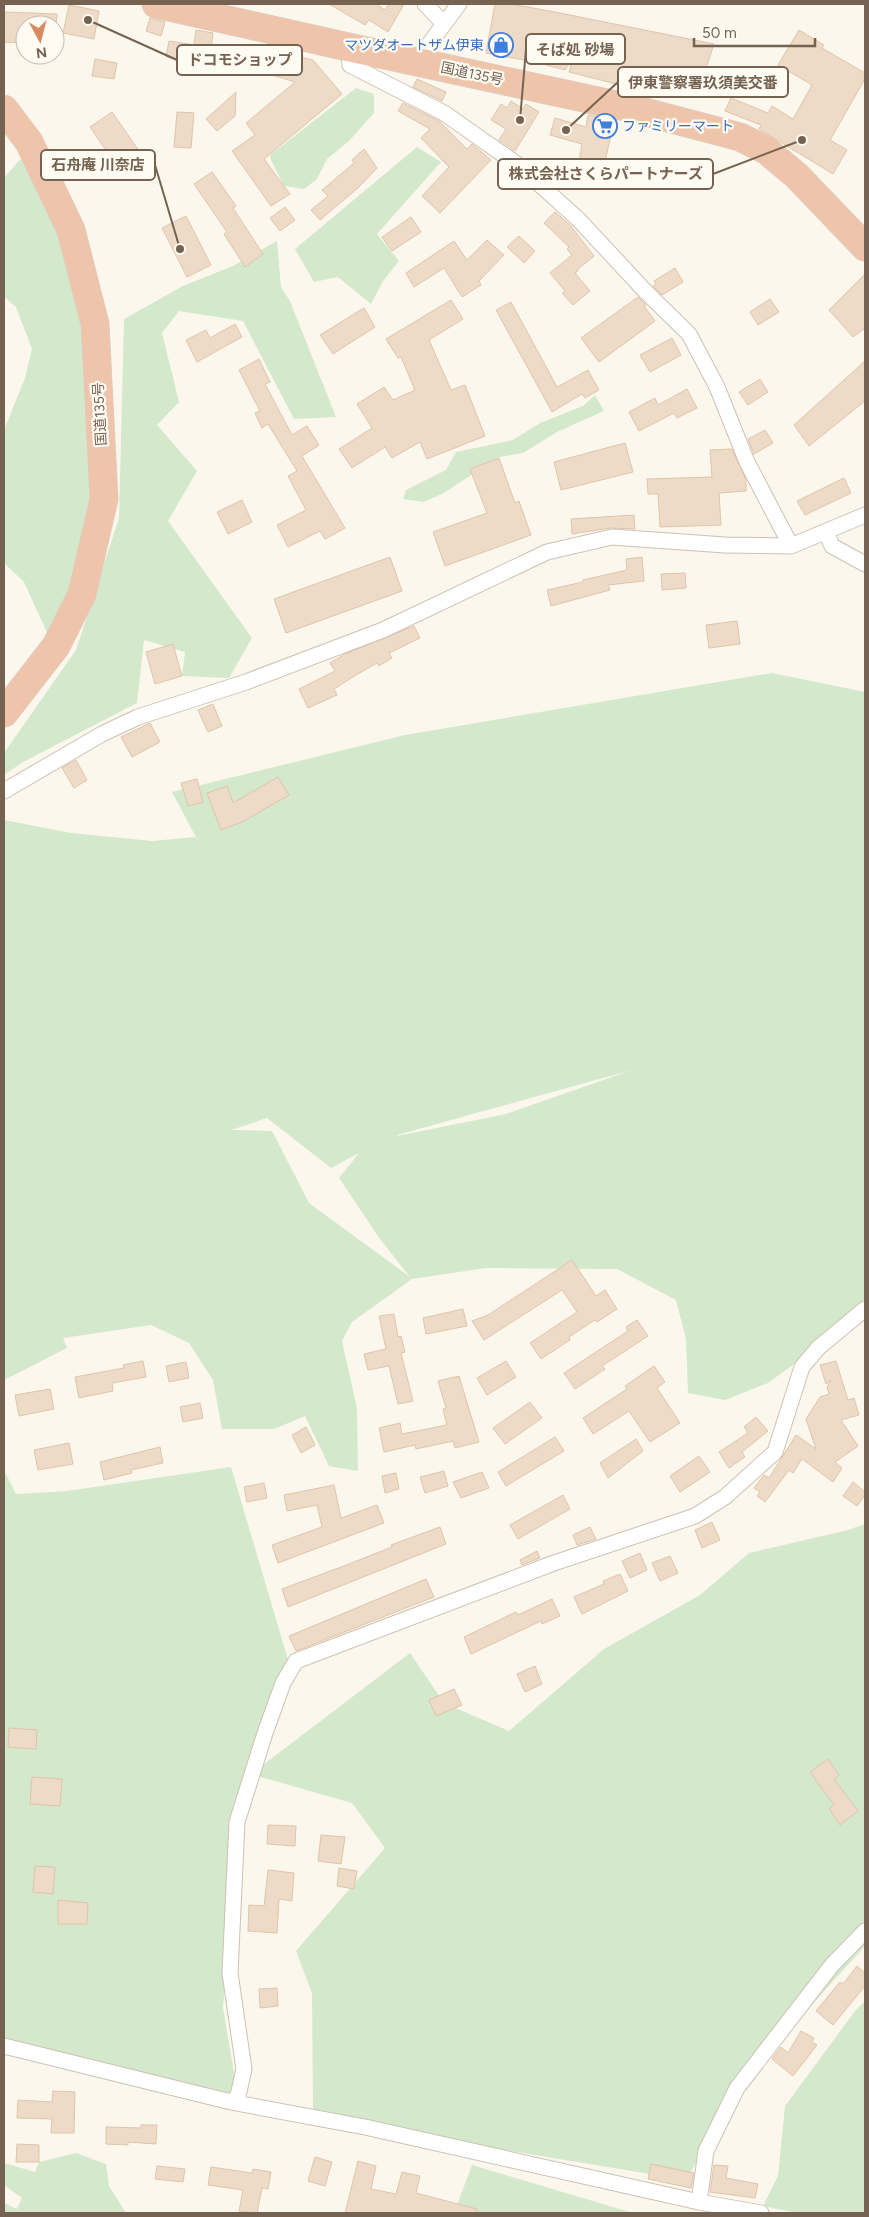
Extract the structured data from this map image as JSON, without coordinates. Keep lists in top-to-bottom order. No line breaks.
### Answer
{"streets":{"highway":["国道135号"]},"places":{"other":["ドコモショップ","そば処 砂場","伊東警察署玖須美交番","株式会社さくらパートナーズ","石舟庵 川奈店"],"shop":["マツダオートザム伊東"],"supermarket":["ファミリーマート"]},"scale_bar":"50 m","north":"bottom"}
